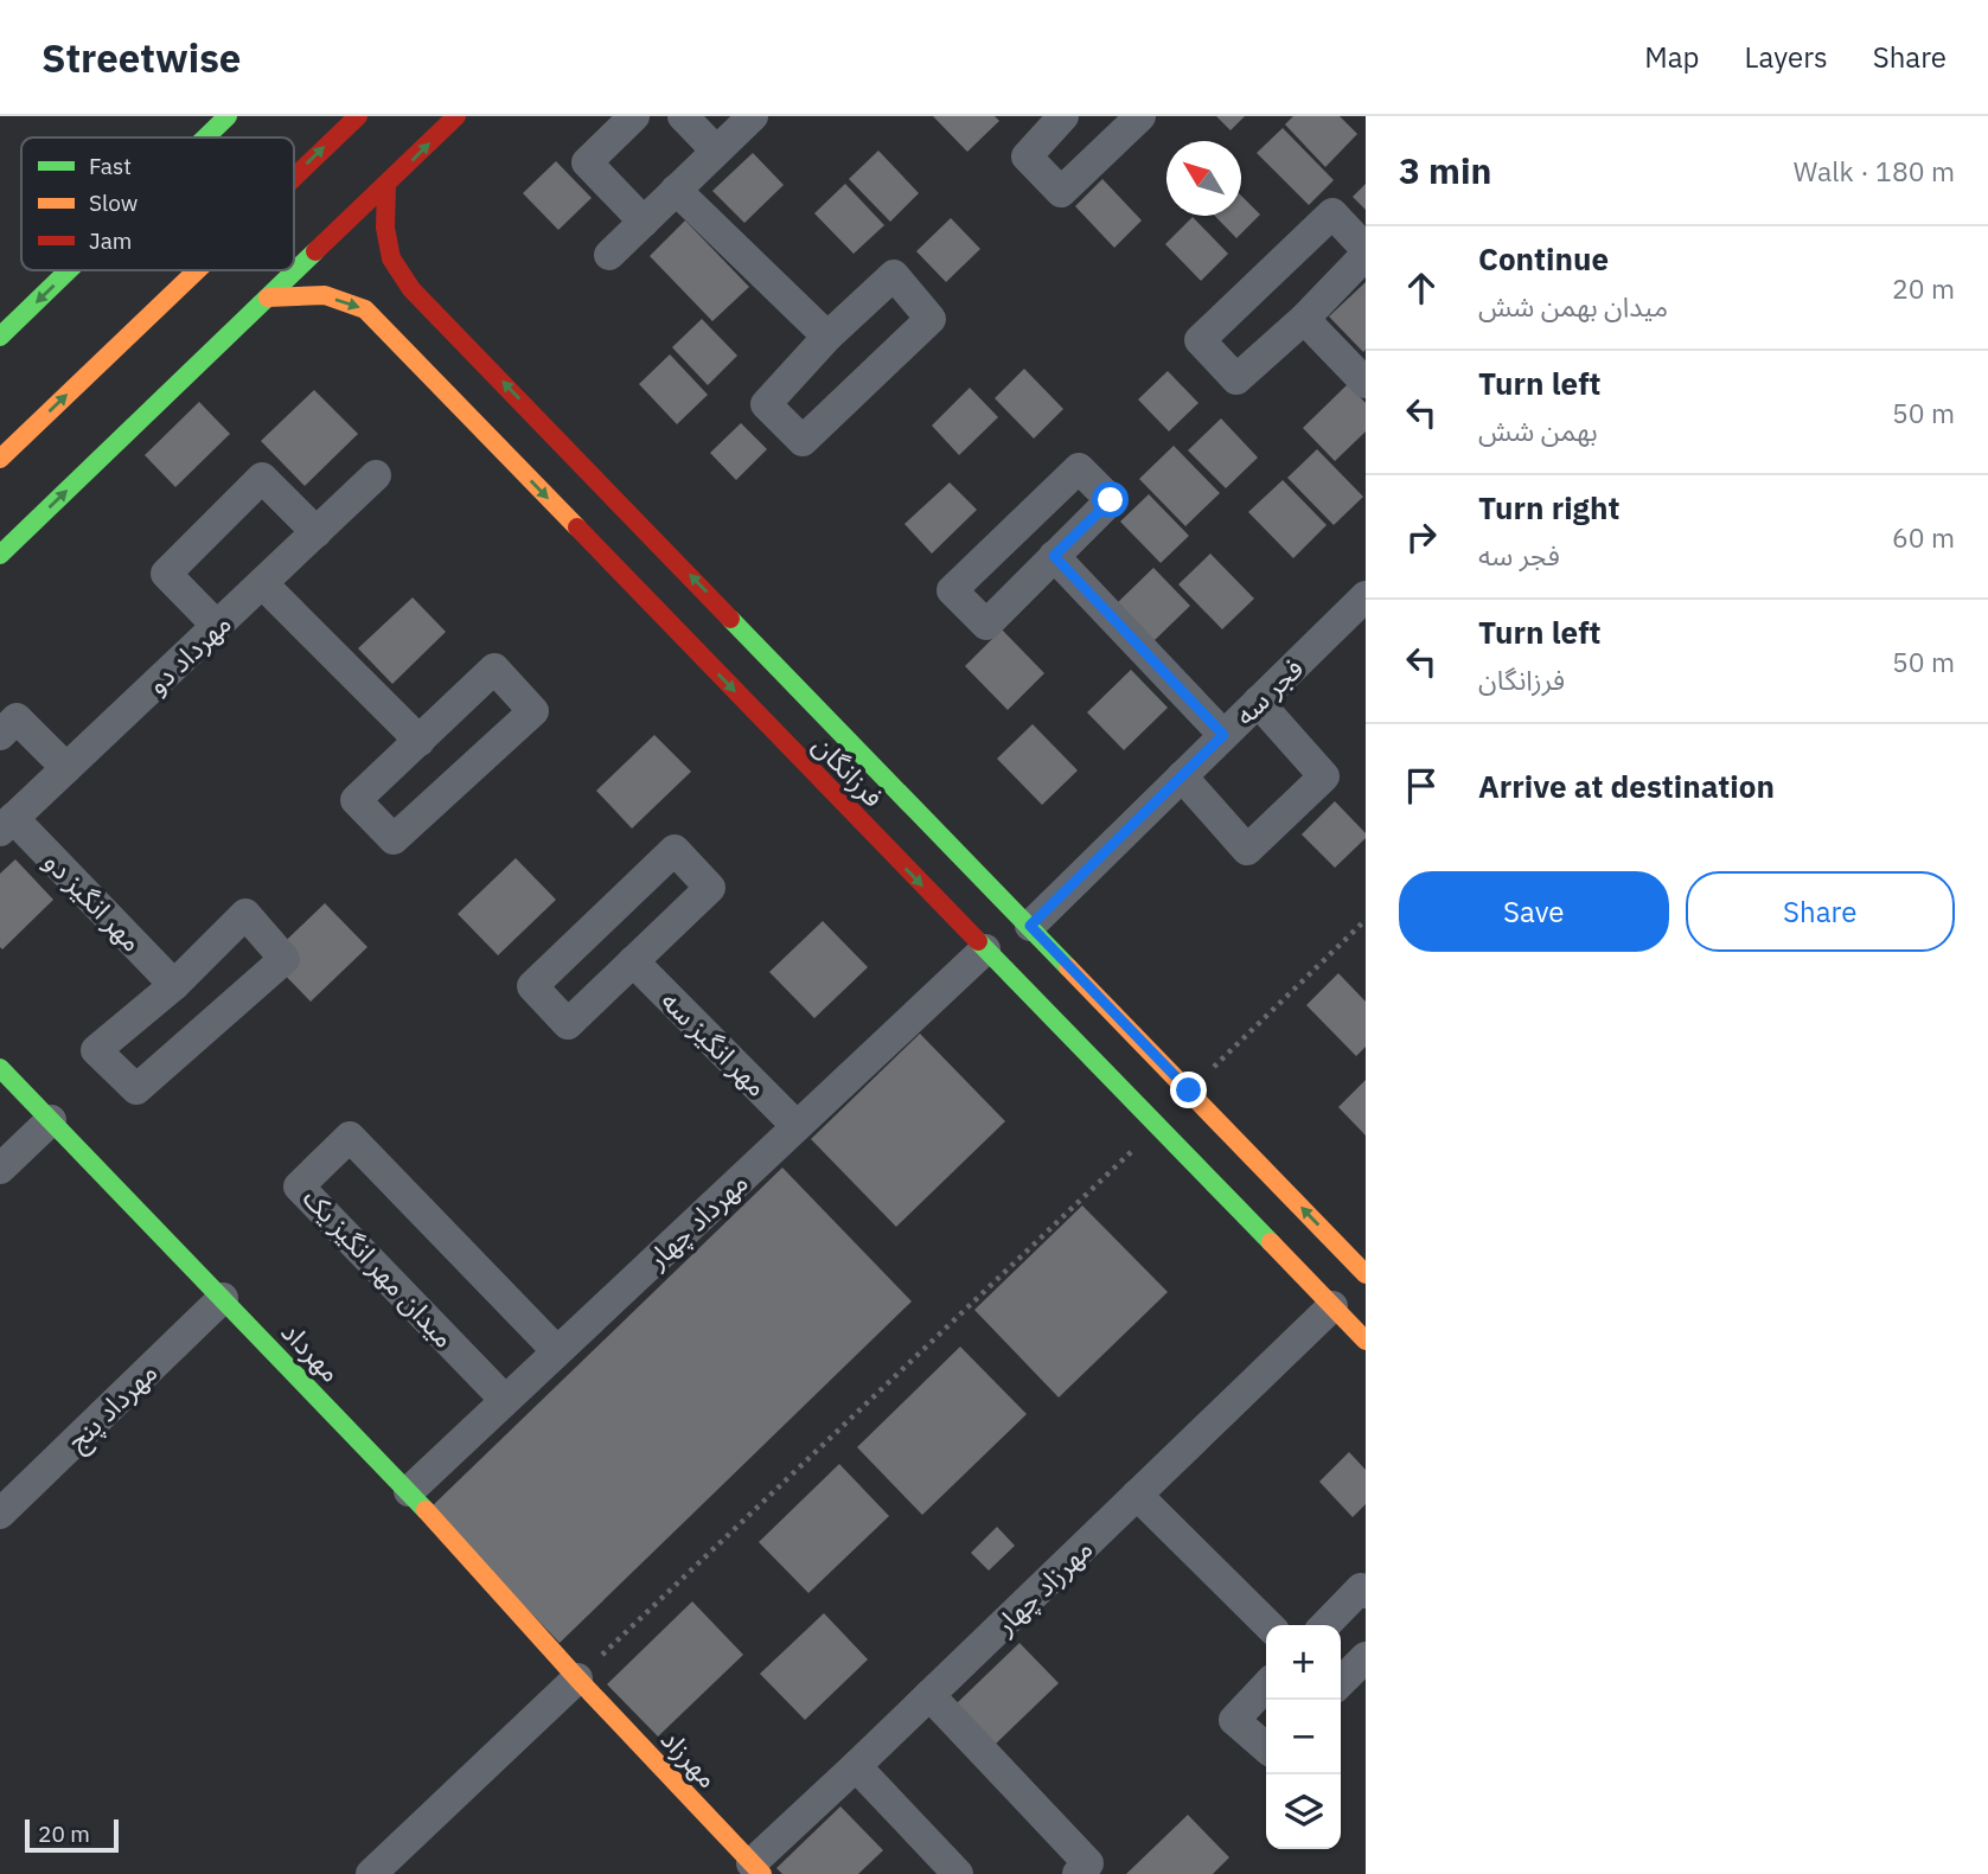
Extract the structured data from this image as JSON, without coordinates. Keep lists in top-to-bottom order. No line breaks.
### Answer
{"streets":{"street":["مهرداد دو","فجر سه","فرزانگان","مهر انگیز دو","مهر انگیز سه","مهرداد چهار","میدان مهر انگیز یک","مهرداد","مهرداد پنج","مهرزاد چهار","مهرزاد"]},"crossings":[["مهرداد دو","مهر انگیز دو"],["فجر سه","فرزانگان"],["فرزانگان","مهرداد چهار"],["فرزانگان","مهرزاد چهار"],["مهر انگیز سه","مهرداد چهار"],["مهرداد چهار","میدان مهر انگیز یک"],["مهرداد چهار","مهرداد"],["مهرداد","مهرداد پنج"],["مهرداد","مهرزاد"],["مهرزاد چهار","مهرزاد"]],"legend":["Fast","Slow","Jam"],"scale_bar":"20 m","north":"top left","page":{"header":"Streetwise","nav":["Map","Layers","Share"],"heading":["3 min","Walk · 180 m"],"list":[["Continue","میدان بهمن شش","20 m"],["Turn left","بهمن شش","50 m"],["Turn right","فجر سه","60 m"],["Turn left","فرزانگان","50 m"],"Arrive at destination"],"buttons":["Save","Share"],"map_buttons":["+","−"],"scale":"20 m"}}
